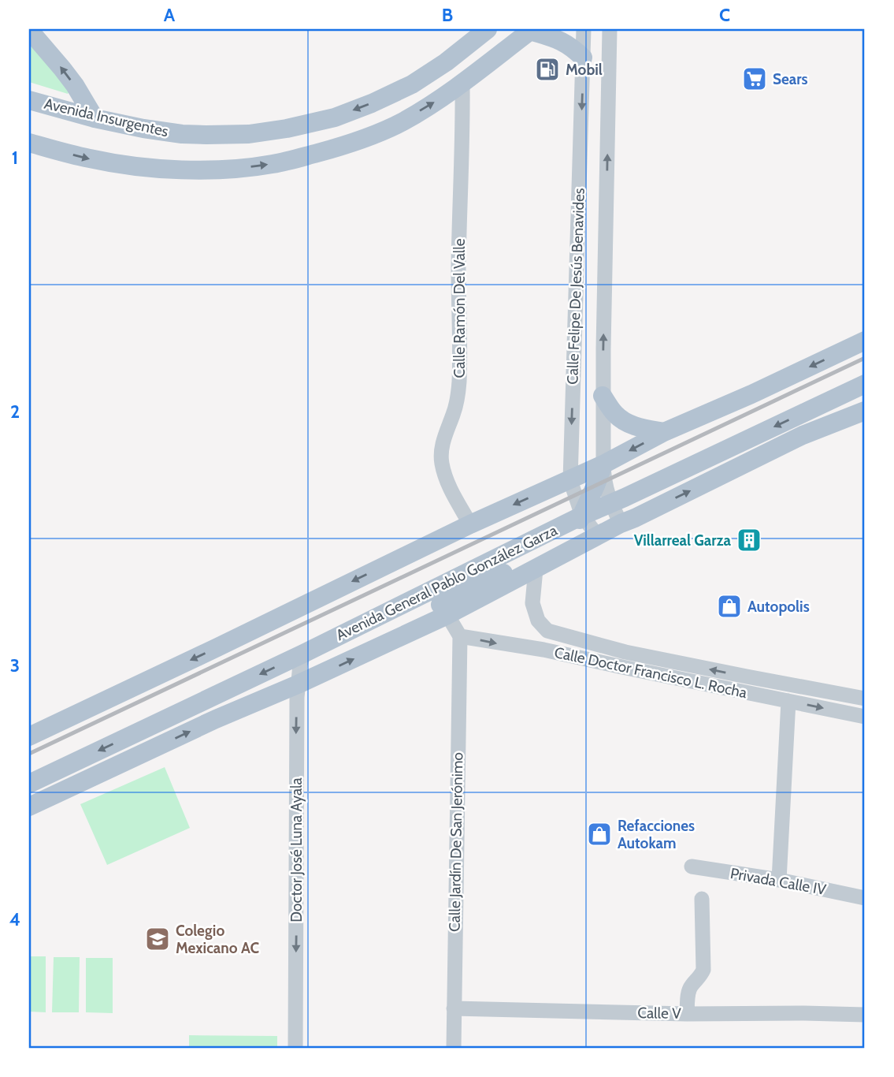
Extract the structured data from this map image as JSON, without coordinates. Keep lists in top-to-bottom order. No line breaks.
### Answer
{"streets":{"main road":["Avenida Insurgentes","Avenida General Pablo González Garza"],"street":["Calle Felipe De Jesús Benavides","Calle Ramón Del Valle","Calle Doctor Francisco L. Rocha","Calle Jardín De San Jerónimo","Doctor José Luna Ayala","Privada Calle IV","Calle V"]},"crossings":[["Calle Felipe De Jesús Benavides","Avenida General Pablo González Garza"],["Avenida General Pablo González Garza","Calle Doctor Francisco L. Rocha"],["Avenida General Pablo González Garza","Doctor José Luna Ayala"],["Calle Doctor Francisco L. Rocha","Calle Jardín De San Jerónimo"],["Calle Jardín De San Jerónimo","Calle V"]],"one_way":["Doctor José Luna Ayala"],"places":{"fuel station":["Mobil"],"supermarket":["Sears"],"building":["Villarreal Garza"],"shop":["Autopolis","Refacciones Autokam"],"school or university":["Colegio Mexicano AC"]},"grid":{"columns":["A","B","C"],"rows":["1","2","3","4"]}}
